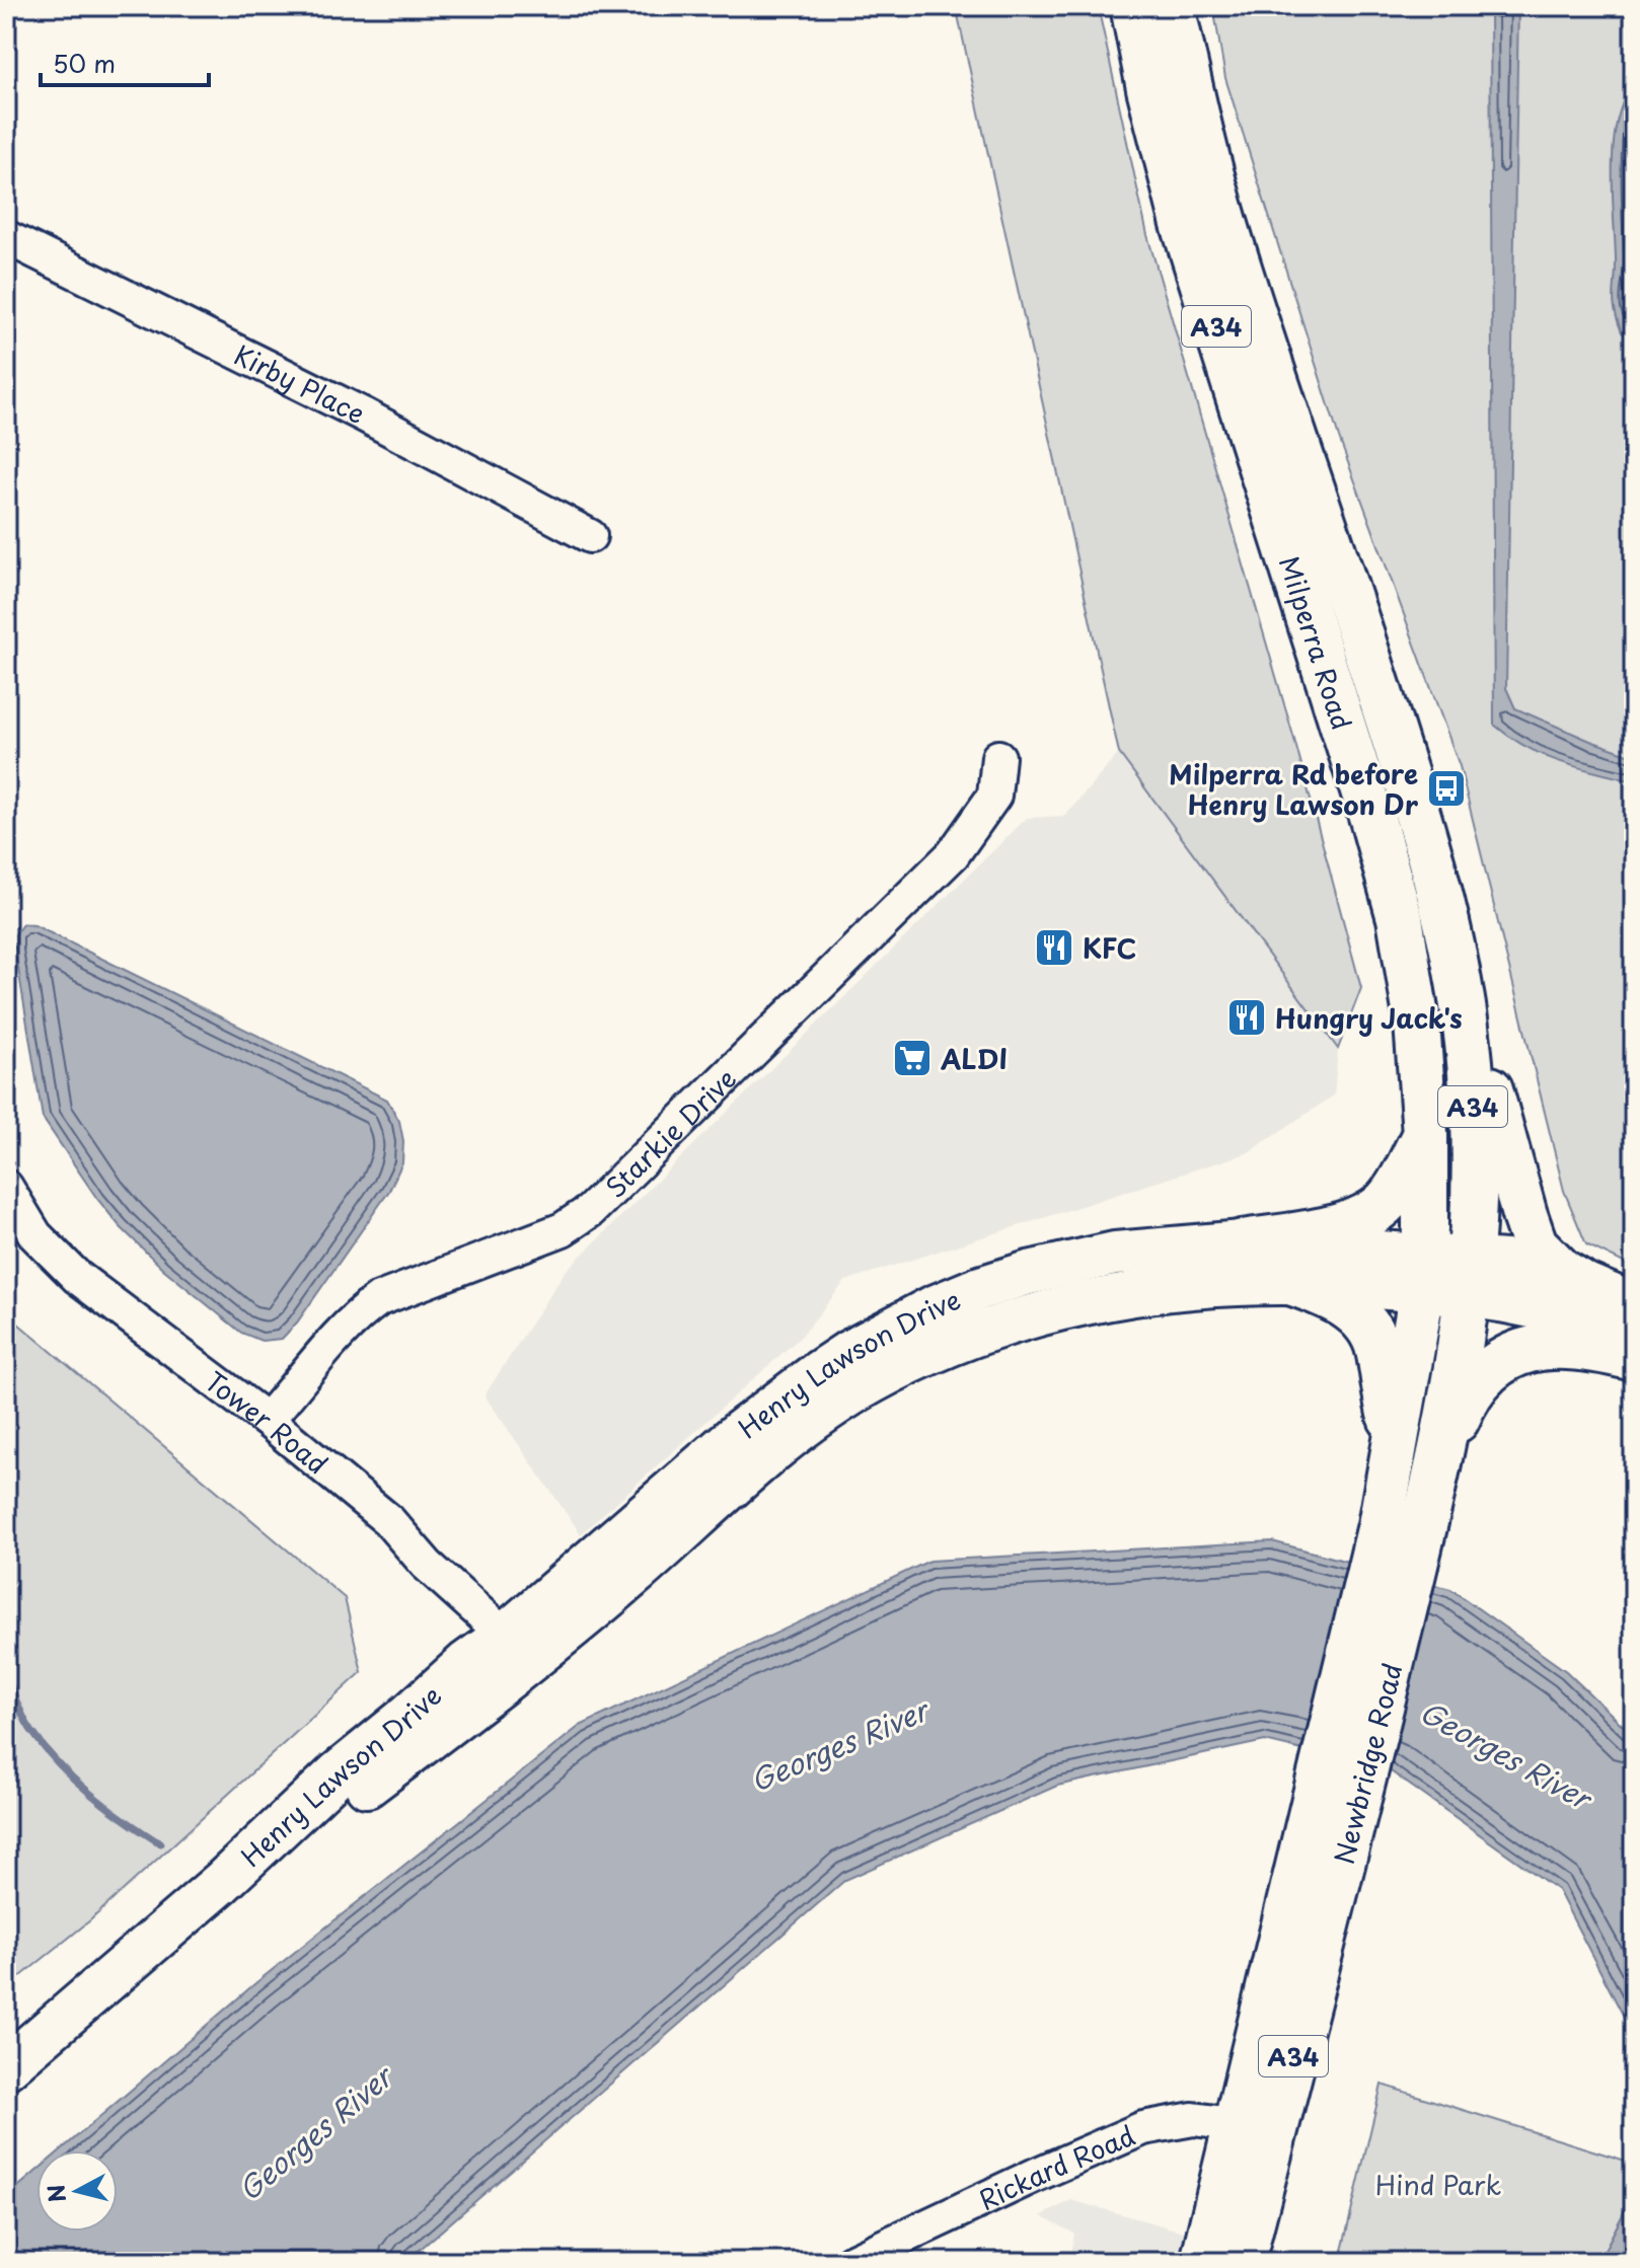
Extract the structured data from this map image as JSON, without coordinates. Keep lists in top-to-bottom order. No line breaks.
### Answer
{"streets":{"highway":["A34","Milperra Road","Newbridge Road"],"main road":["Henry Lawson Drive"],"street":["Kirby Place","Starkie Drive","Tower Road","Rickard Road"]},"crossings":[["Milperra Road","Henry Lawson Drive"],["Milperra Road","Newbridge Road"],["Starkie Drive","Tower Road"],["Henry Lawson Drive","Tower Road"],["Henry Lawson Drive","Newbridge Road"],["Newbridge Road","Rickard Road"]],"water":["Georges River"],"parks":["Hind Park"],"places":{"bus stop":["Milperra Rd before Henry Lawson Dr"],"restaurant":["KFC","Hungry Jack's"],"supermarket":["ALDI"]},"scale_bar":"50 m","north":"left"}
